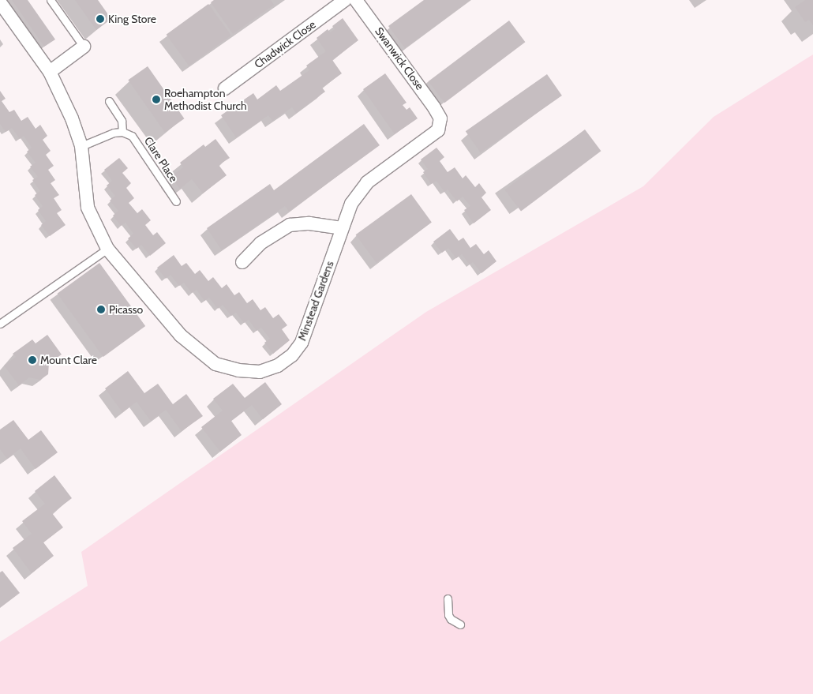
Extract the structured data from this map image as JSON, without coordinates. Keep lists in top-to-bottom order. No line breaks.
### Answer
{"streets":{"street":["Chadwick Close","Swanwick Close","Minstead Gardens"],"lane":["Clare Place"]},"crossings":[["Swanwick Close","Minstead Gardens"]],"places":["King Store","Roehampton Methodist Church","Picasso","Mount Clare"]}
